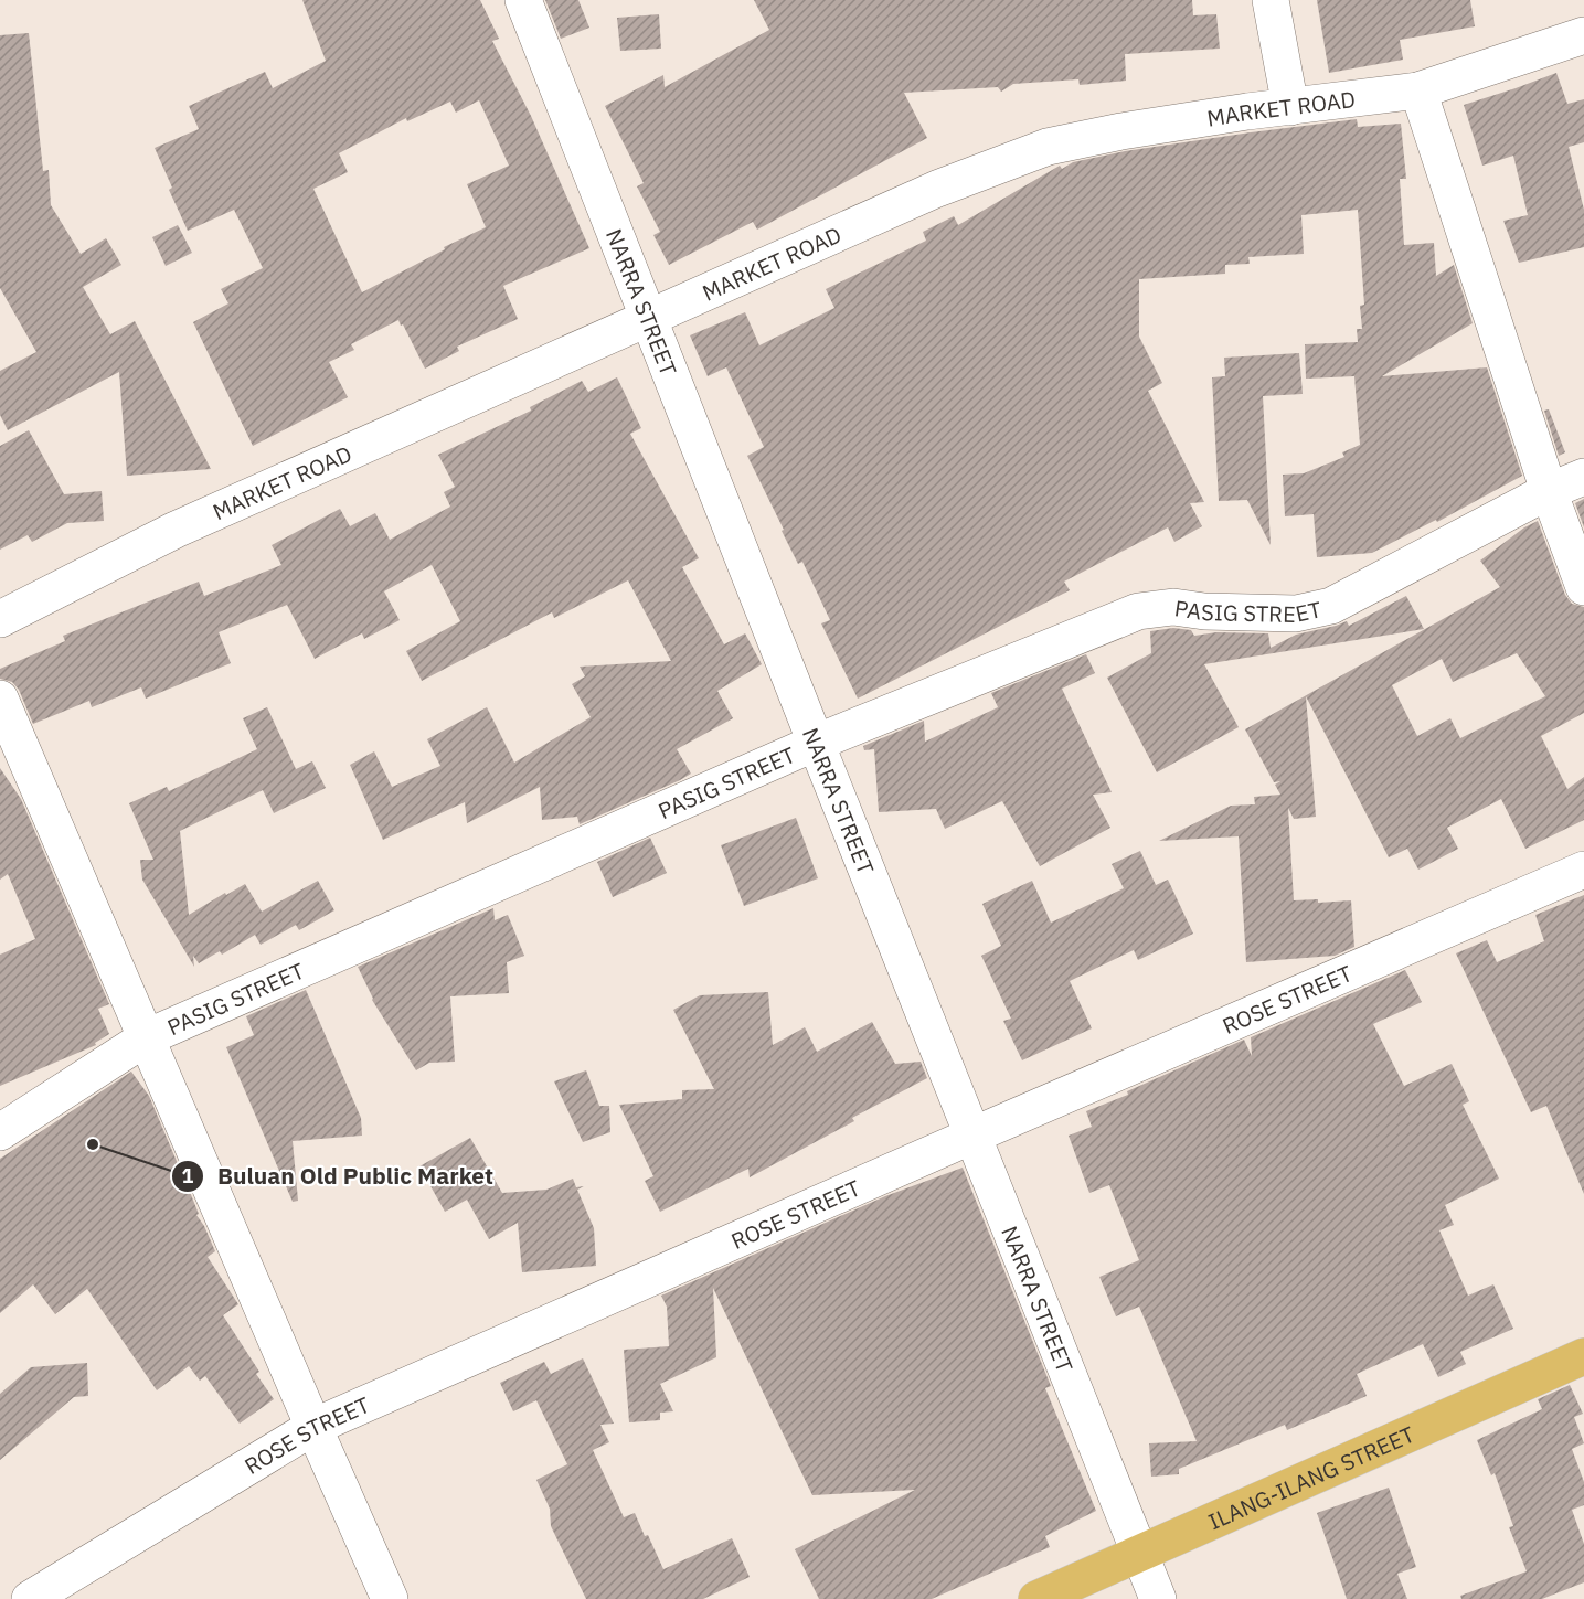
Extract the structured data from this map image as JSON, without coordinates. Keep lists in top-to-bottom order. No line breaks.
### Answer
{"streets":{"main road":["ILANG-ILANG STREET"],"street":["MARKET ROAD","NARRA STREET","PASIG STREET","ROSE STREET"]},"crossings":[["MARKET ROAD","NARRA STREET"],["NARRA STREET","PASIG STREET"],["NARRA STREET","ROSE STREET"],["NARRA STREET","ILANG-ILANG STREET"]],"places":["Buluan Old Public Market"]}
